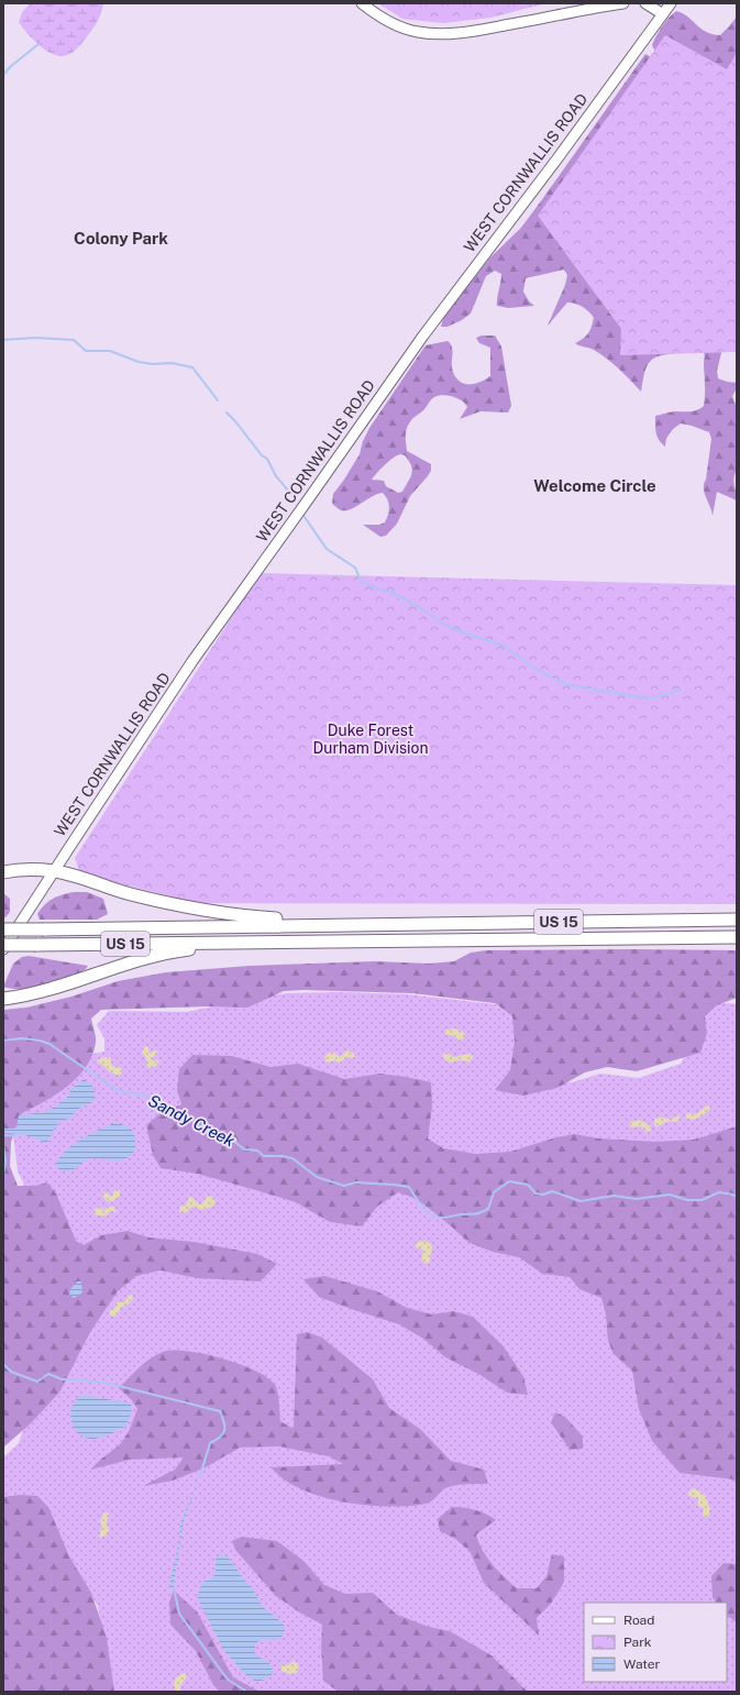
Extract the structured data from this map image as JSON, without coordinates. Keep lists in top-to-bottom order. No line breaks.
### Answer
{"streets":{"highway":["US 15"],"street":["WEST CORNWALLIS ROAD"]},"districts":["Colony Park","Welcome Circle"],"water":["Sandy Creek"],"parks":["Duke Forest Durham Division"],"legend":["Road","Park","Water"]}
